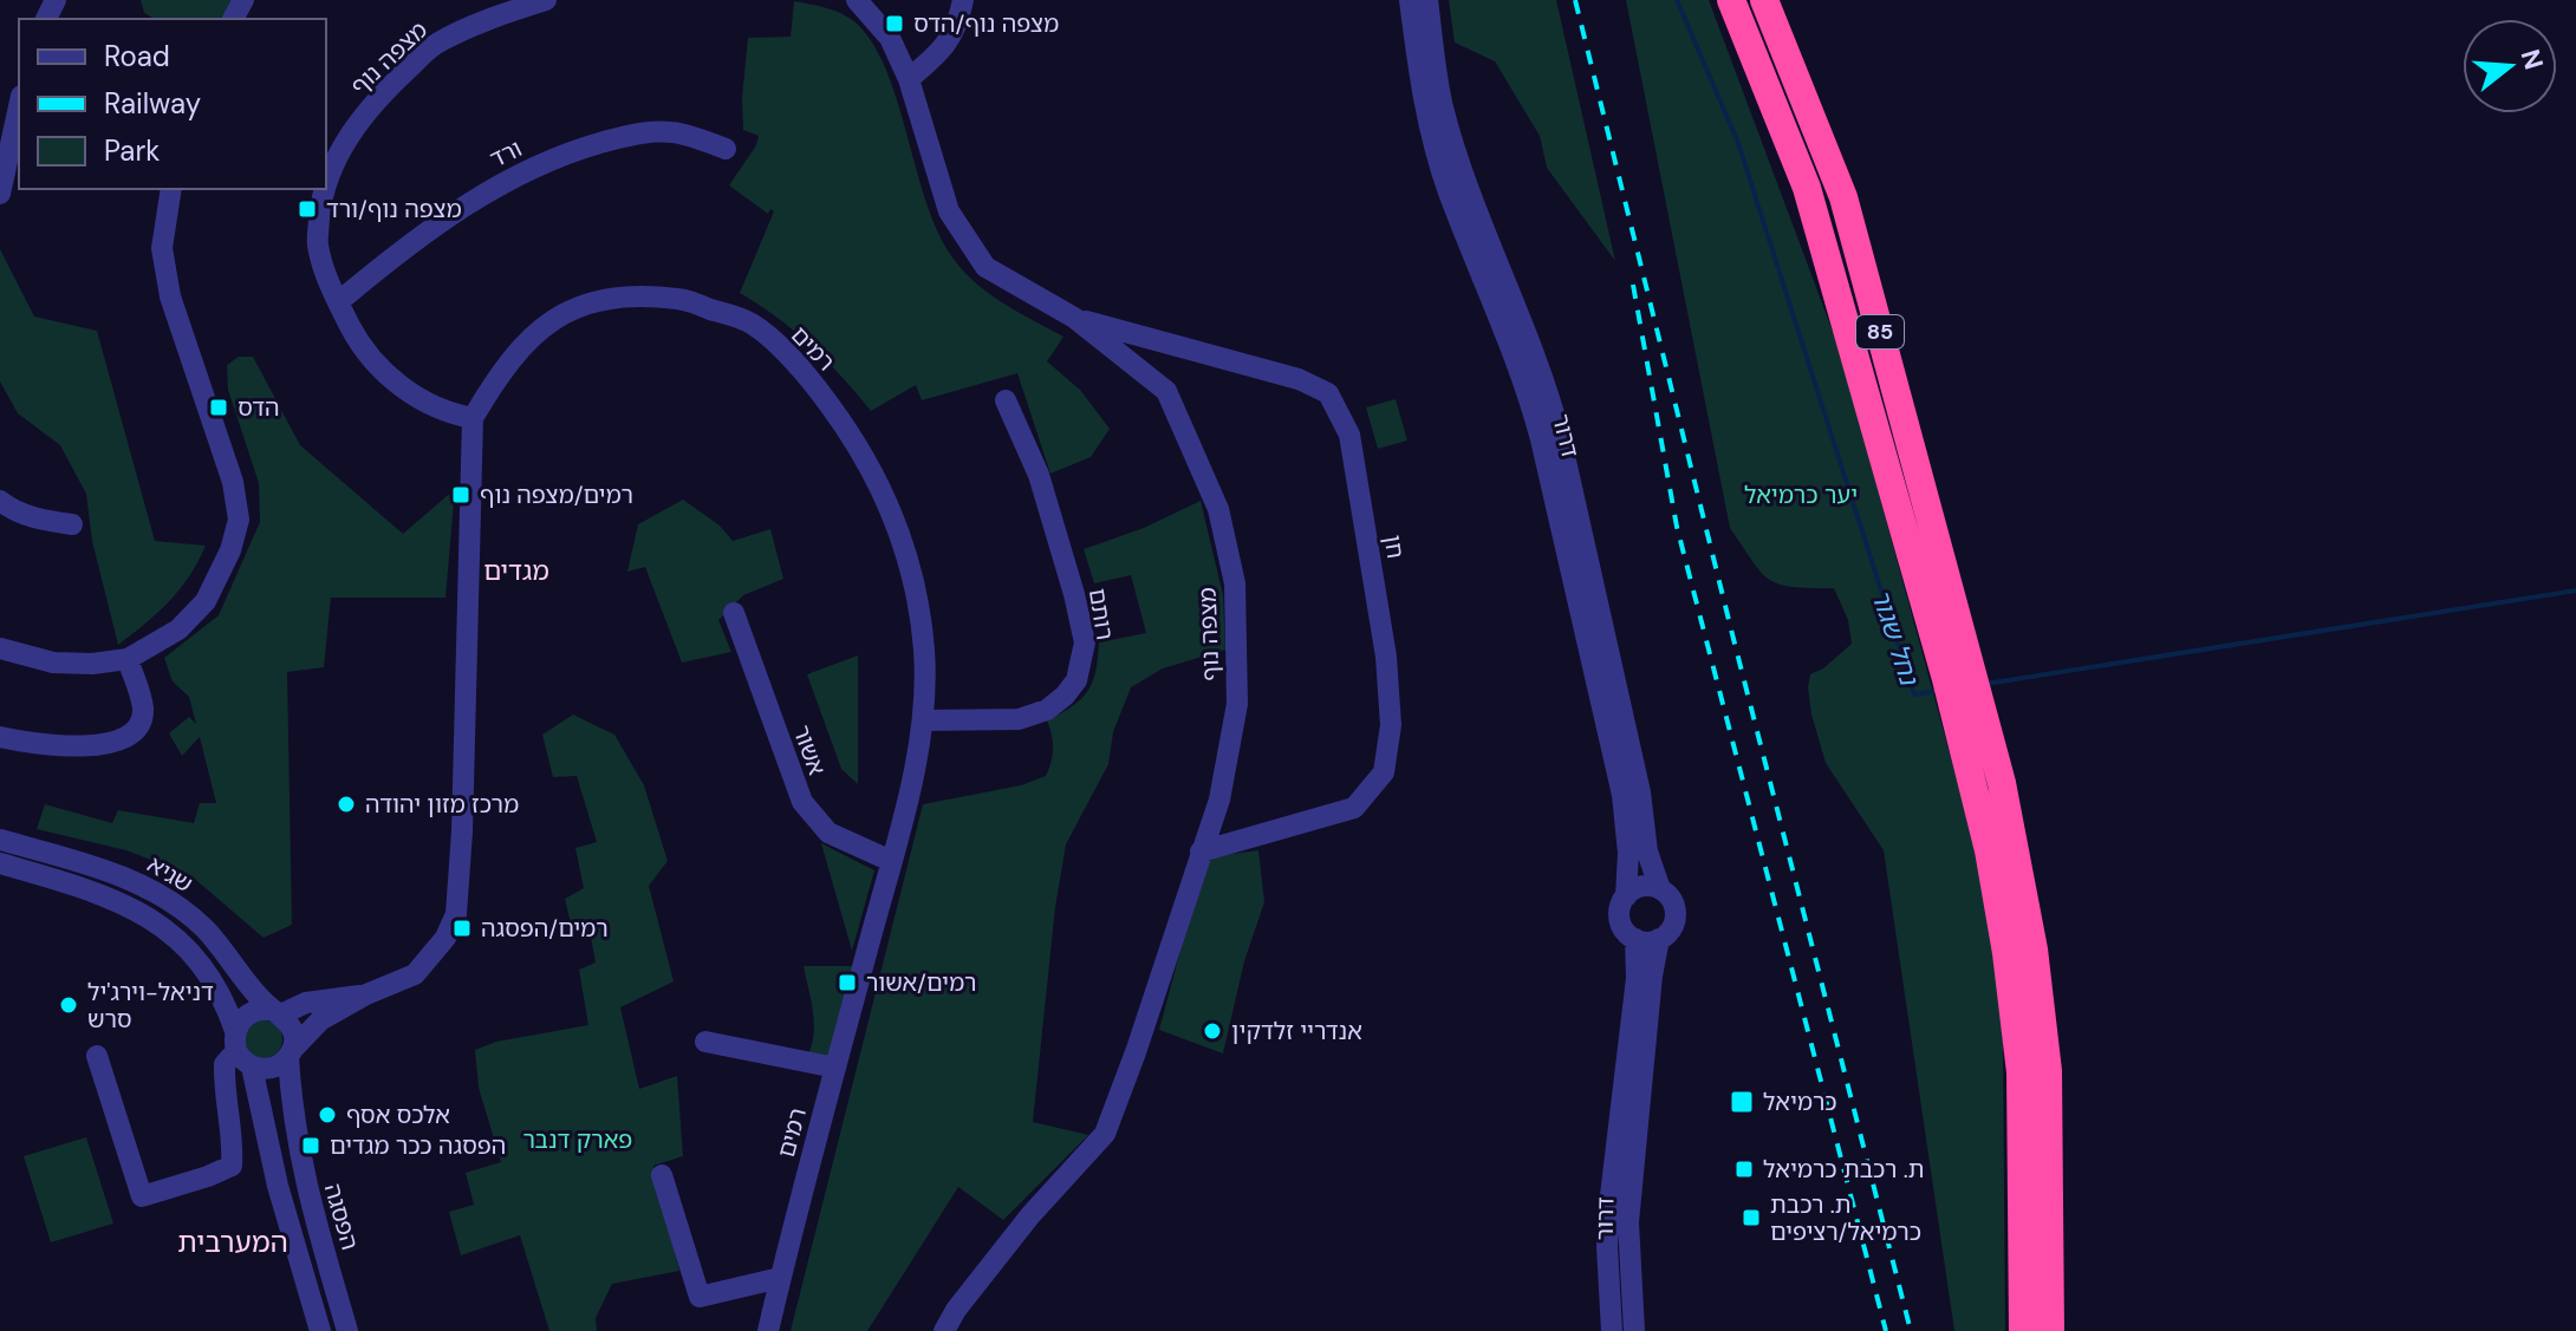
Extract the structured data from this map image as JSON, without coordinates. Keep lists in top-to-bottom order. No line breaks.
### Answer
{"streets":{"highway":["85"],"street":["מצפה נוף","ורד","רמים","דרור","חן","רותם","אשור","שגיא","הפסגה"]},"crossings":[["מצפה נוף","ורד"],["מצפה נוף","רמים"],["מצפה נוף","חן"],["רמים","רותם"],["רמים","אשור"],["רמים","שגיא"],["רמים","הפסגה"],["שגיא","הפסגה"]],"districts":["מגדים","המערבית"],"water":["נחל שגור"],"parks":["יער כרמיאל","פארק דנבר"],"places":{"transit":["מצפה נוף/הדס","מצפה נוף/ורד","הדס","רמים/מצפה נוף","רמים/הפסגה","רמים/אשור","כרמיאל","הפסגה ככר מגדים","ת. רכבת כרמיאל","ת. רכבת כרמיאל/רציפים"],"other":["מרכז מזון יהודה","דניאל-וירג'יל סרש","אנדריי זלדקין","אלכס אסף"]},"legend":["Road","Railway","Park"],"north":"right"}
